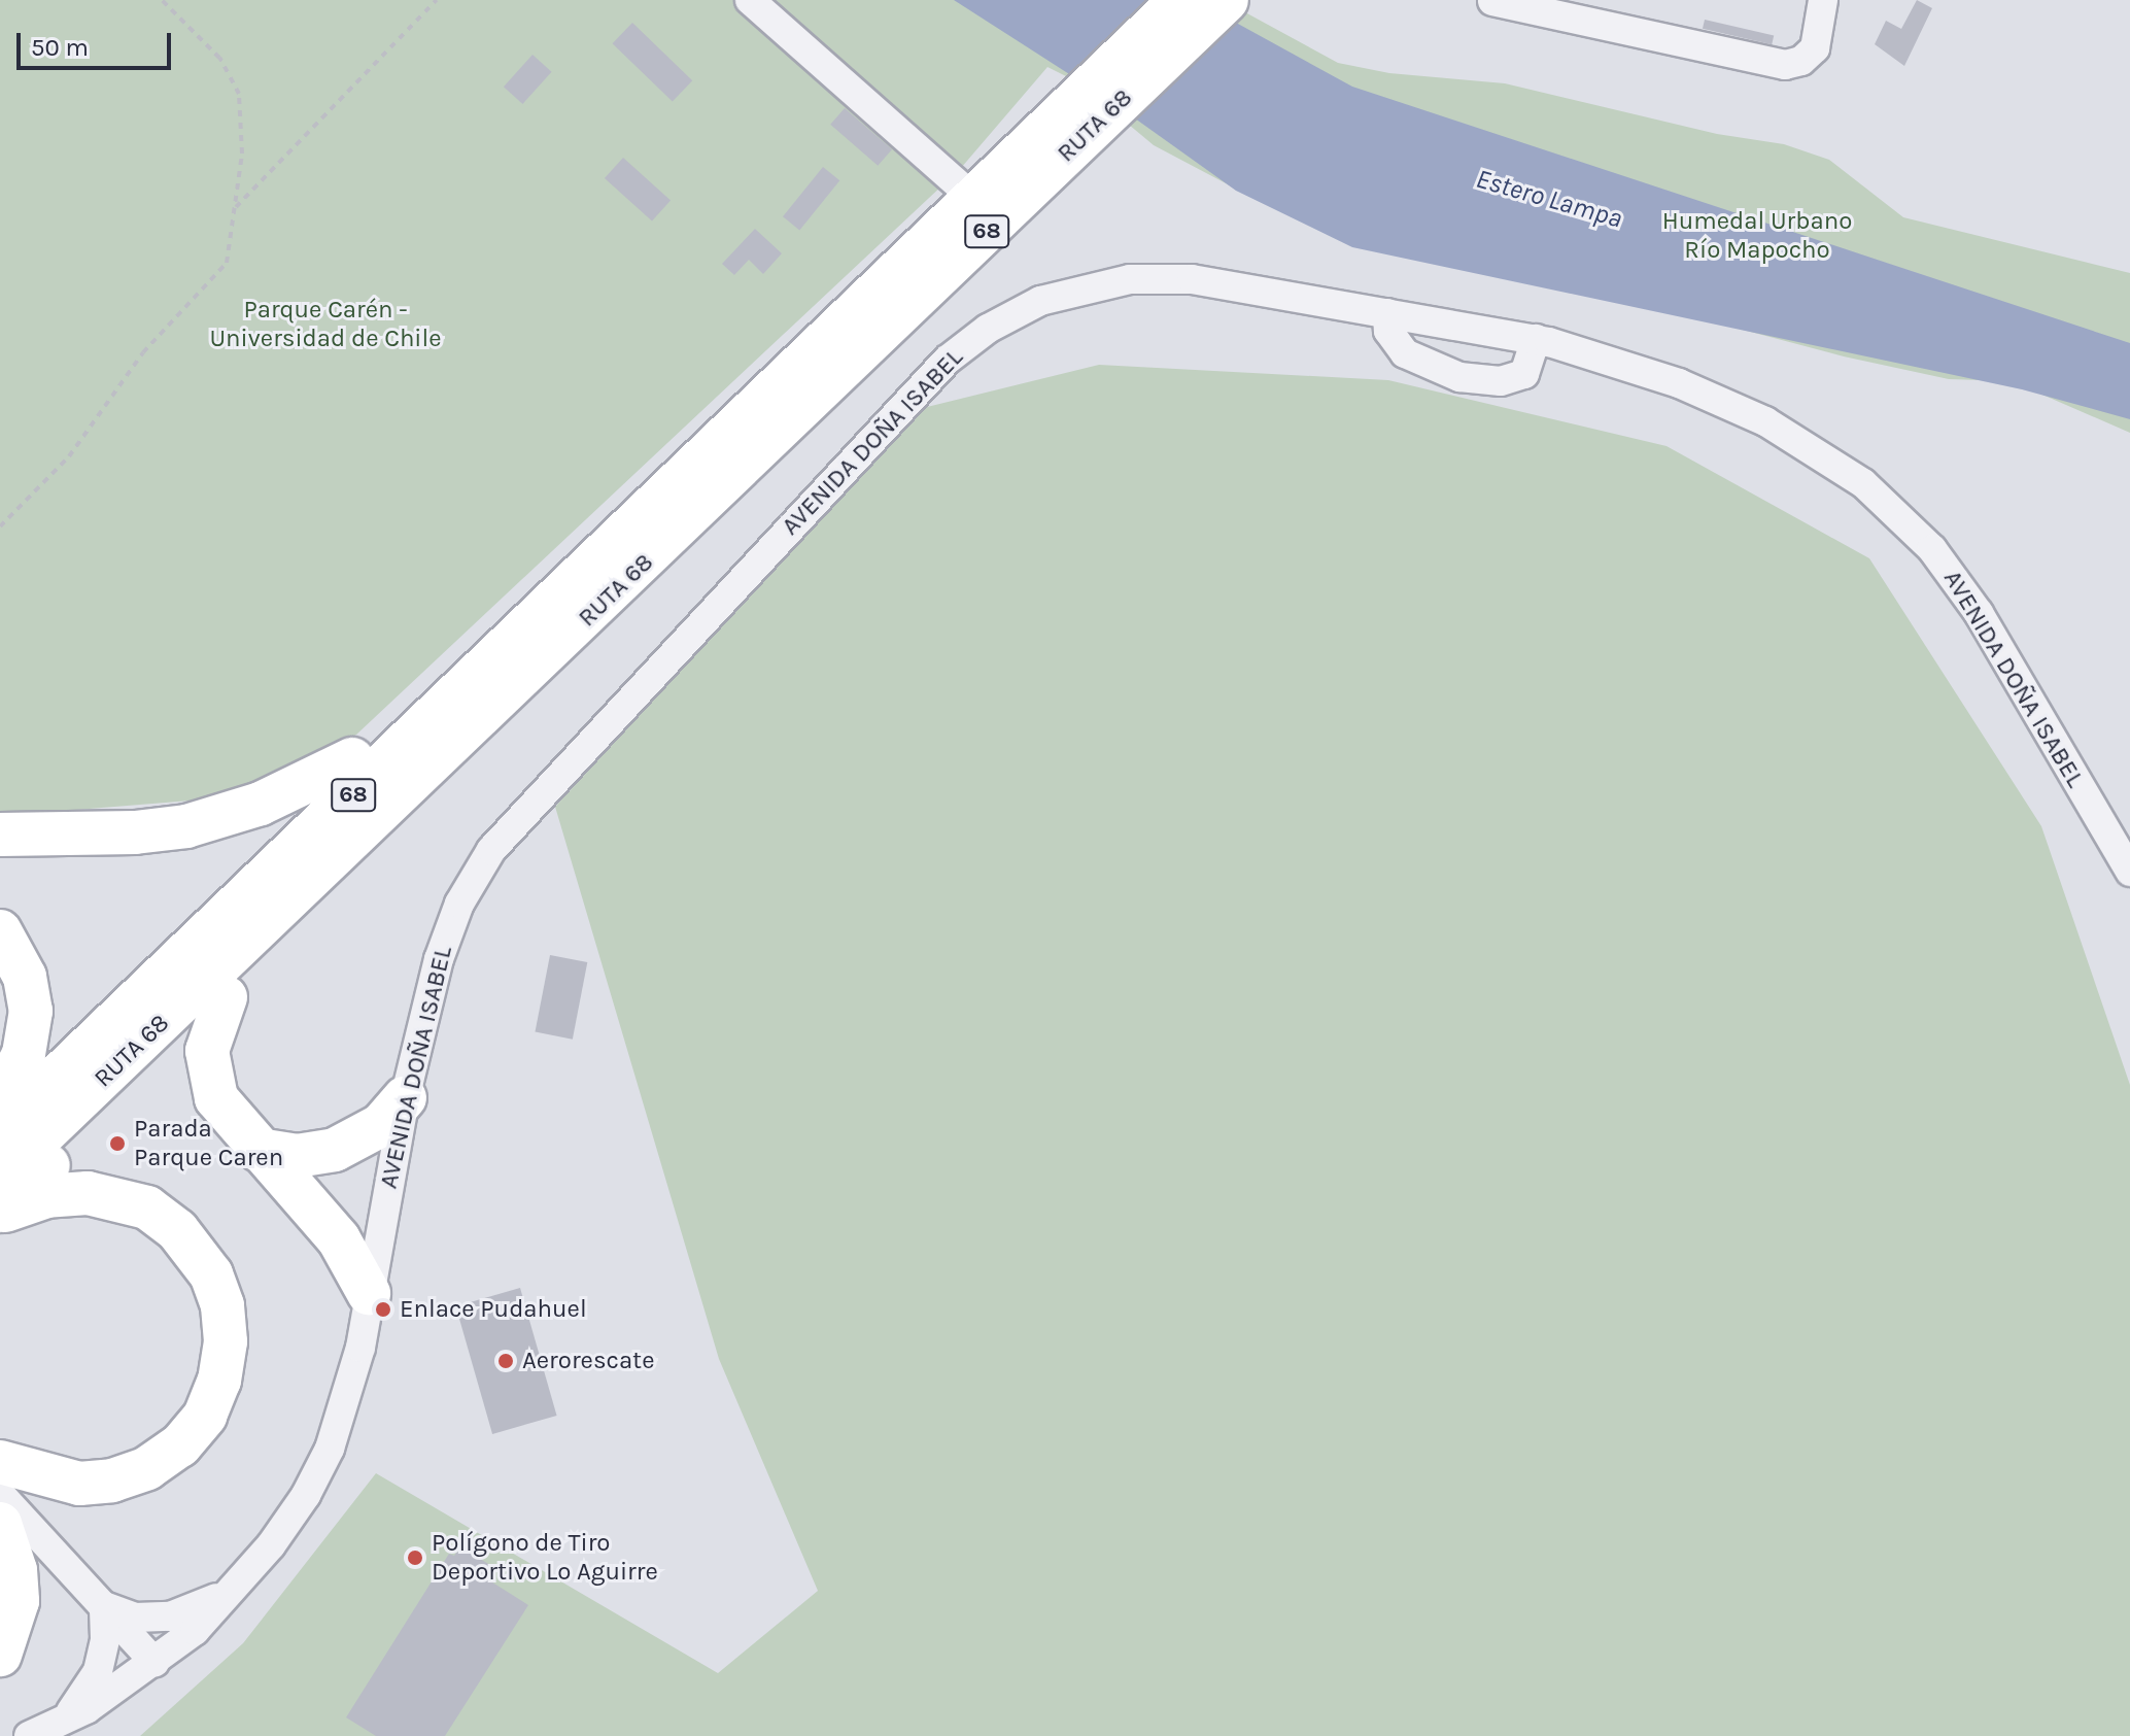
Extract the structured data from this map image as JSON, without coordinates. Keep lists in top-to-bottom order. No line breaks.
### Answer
{"streets":{"highway":["RUTA 68","68"],"street":["AVENIDA DOÑA ISABEL"]},"water":["Estero Lampa"],"parks":["Humedal Urbano Río Mapocho","Parque Carén - Universidad de Chile"],"places":["Parada Parque Caren","Enlace Pudahuel","Aerorescate","Polígono de Tiro Deportivo Lo Aguirre"],"scale_bar":"50 m"}
